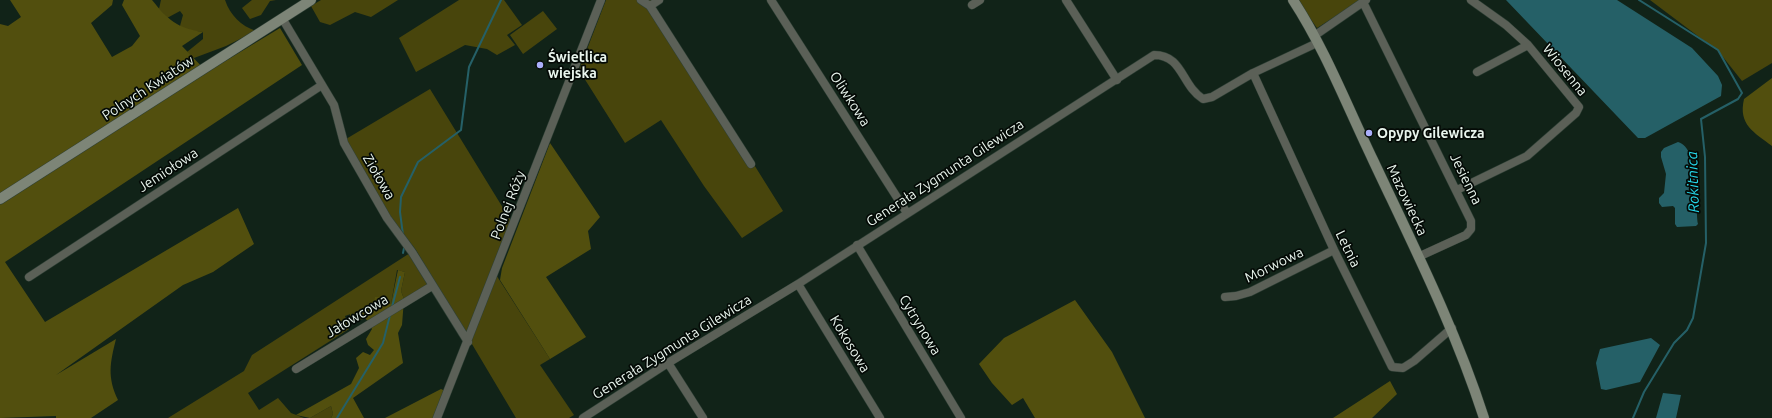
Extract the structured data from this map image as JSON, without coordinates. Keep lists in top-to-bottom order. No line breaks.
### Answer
{"streets":{"street":["Wiosenna","Polnych Kwiatów","Oliwkowa","Jemiołowa","Generała Zygmunta Gilewicza","Ziołowa","Jesienna","Mazowiecka","Polnej Róży","Letnia","Morwowa","Jałowcowa","Cytrynowa","Kokosowa"]},"crossings":[["Wiosenna","Jesienna"],["Polnych Kwiatów","Ziołowa"],["Oliwkowa","Generała Zygmunta Gilewicza"],["Jemiołowa","Ziołowa"],["Generała Zygmunta Gilewicza","Jesienna"],["Generała Zygmunta Gilewicza","Mazowiecka"],["Generała Zygmunta Gilewicza","Letnia"],["Generała Zygmunta Gilewicza","Cytrynowa"],["Generała Zygmunta Gilewicza","Kokosowa"],["Ziołowa","Polnej Róży"],["Ziołowa","Jałowcowa"],["Jesienna","Mazowiecka"],["Mazowiecka","Letnia"],["Letnia","Morwowa"]],"water":["Rokitnica"],"places":["Świetlica wiejska","Opypy Gilewicza"]}
